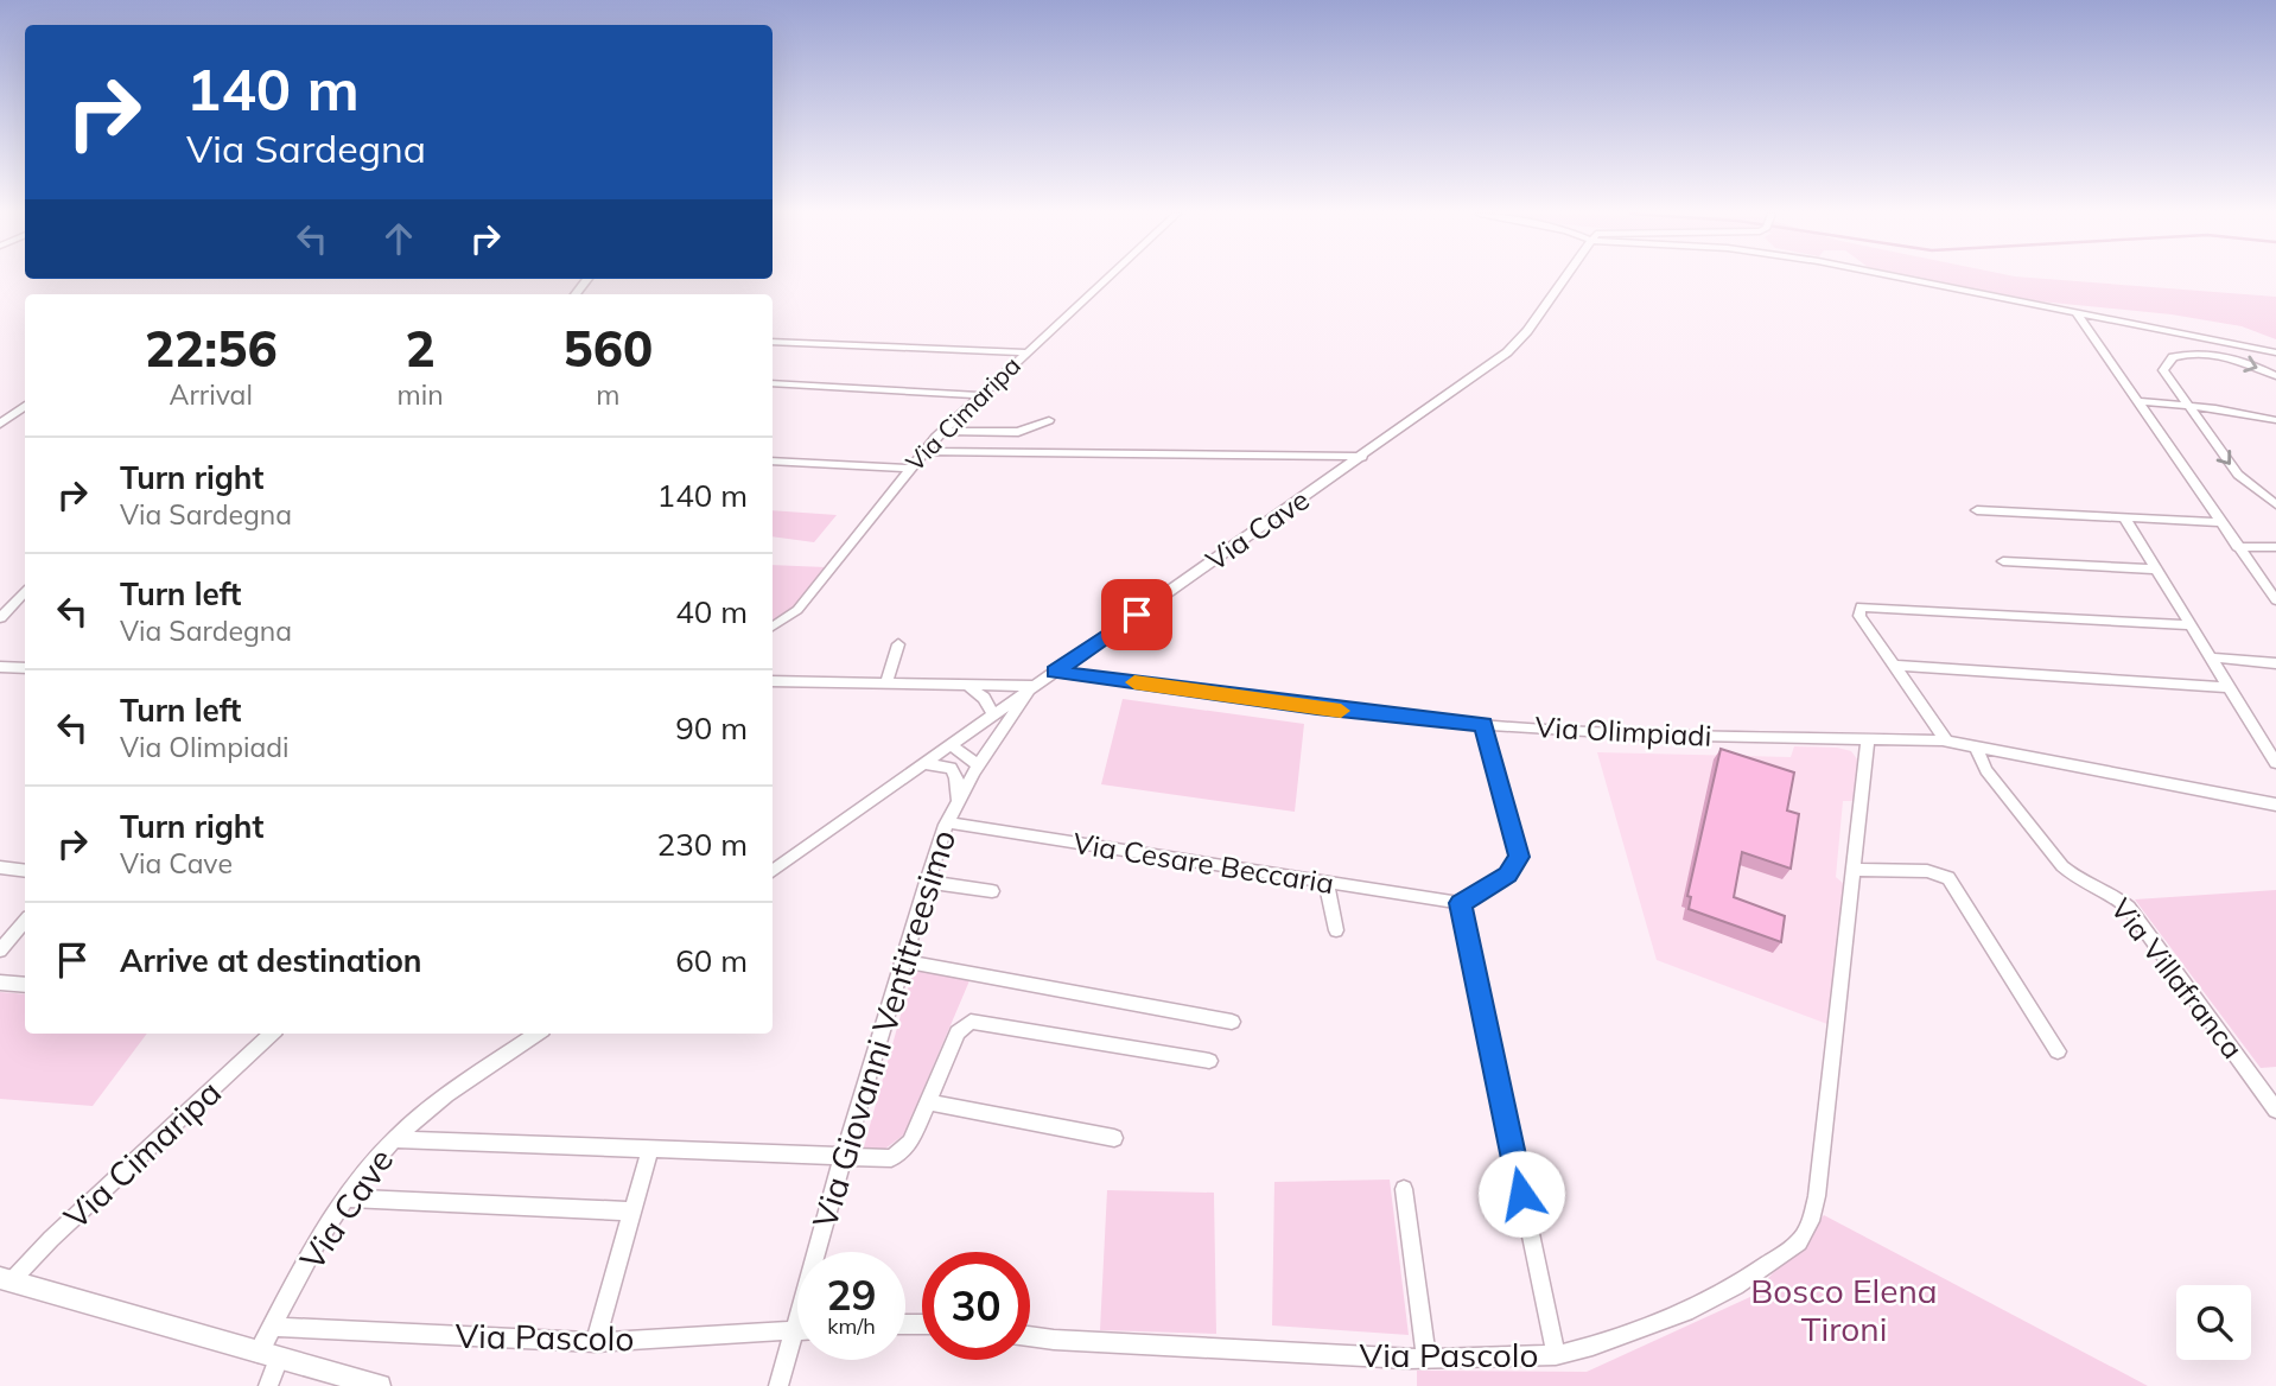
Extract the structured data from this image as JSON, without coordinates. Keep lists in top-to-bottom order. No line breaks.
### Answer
{"streets":{"street":["Via Cimaripa","Via Cave","Via Olimpiadi","Via Cesare Beccaria","Via Villafranca","Via Giovanni Ventitreesimo","Via Pascolo"]},"crossings":[["Via Cave","Via Olimpiadi"],["Via Cave","Via Giovanni Ventitreesimo"],["Via Cave","Via Pascolo"],["Via Olimpiadi","Via Villafranca"],["Via Olimpiadi","Via Pascolo"],["Via Cesare Beccaria","Via Giovanni Ventitreesimo"],["Via Giovanni Ventitreesimo","Via Pascolo"]],"parks":["Bosco Elena Tironi"],"page":{"turn":["140 m","Via Sardegna"],"eta":["22:56","Arrival","2","min","560","m"],"list":[{"name":"Turn right","note":"Via Sardegna","value":"140 m"},{"name":"Turn left","note":"Via Sardegna","value":"40 m"},{"name":"Turn left","note":"Via Olimpiadi","value":"90 m"},{"name":"Turn right","note":"Via Cave","value":"230 m"},{"name":"Arrive at destination","value":"60 m"}],"speed":"29 km/h","limit":"30"}}
